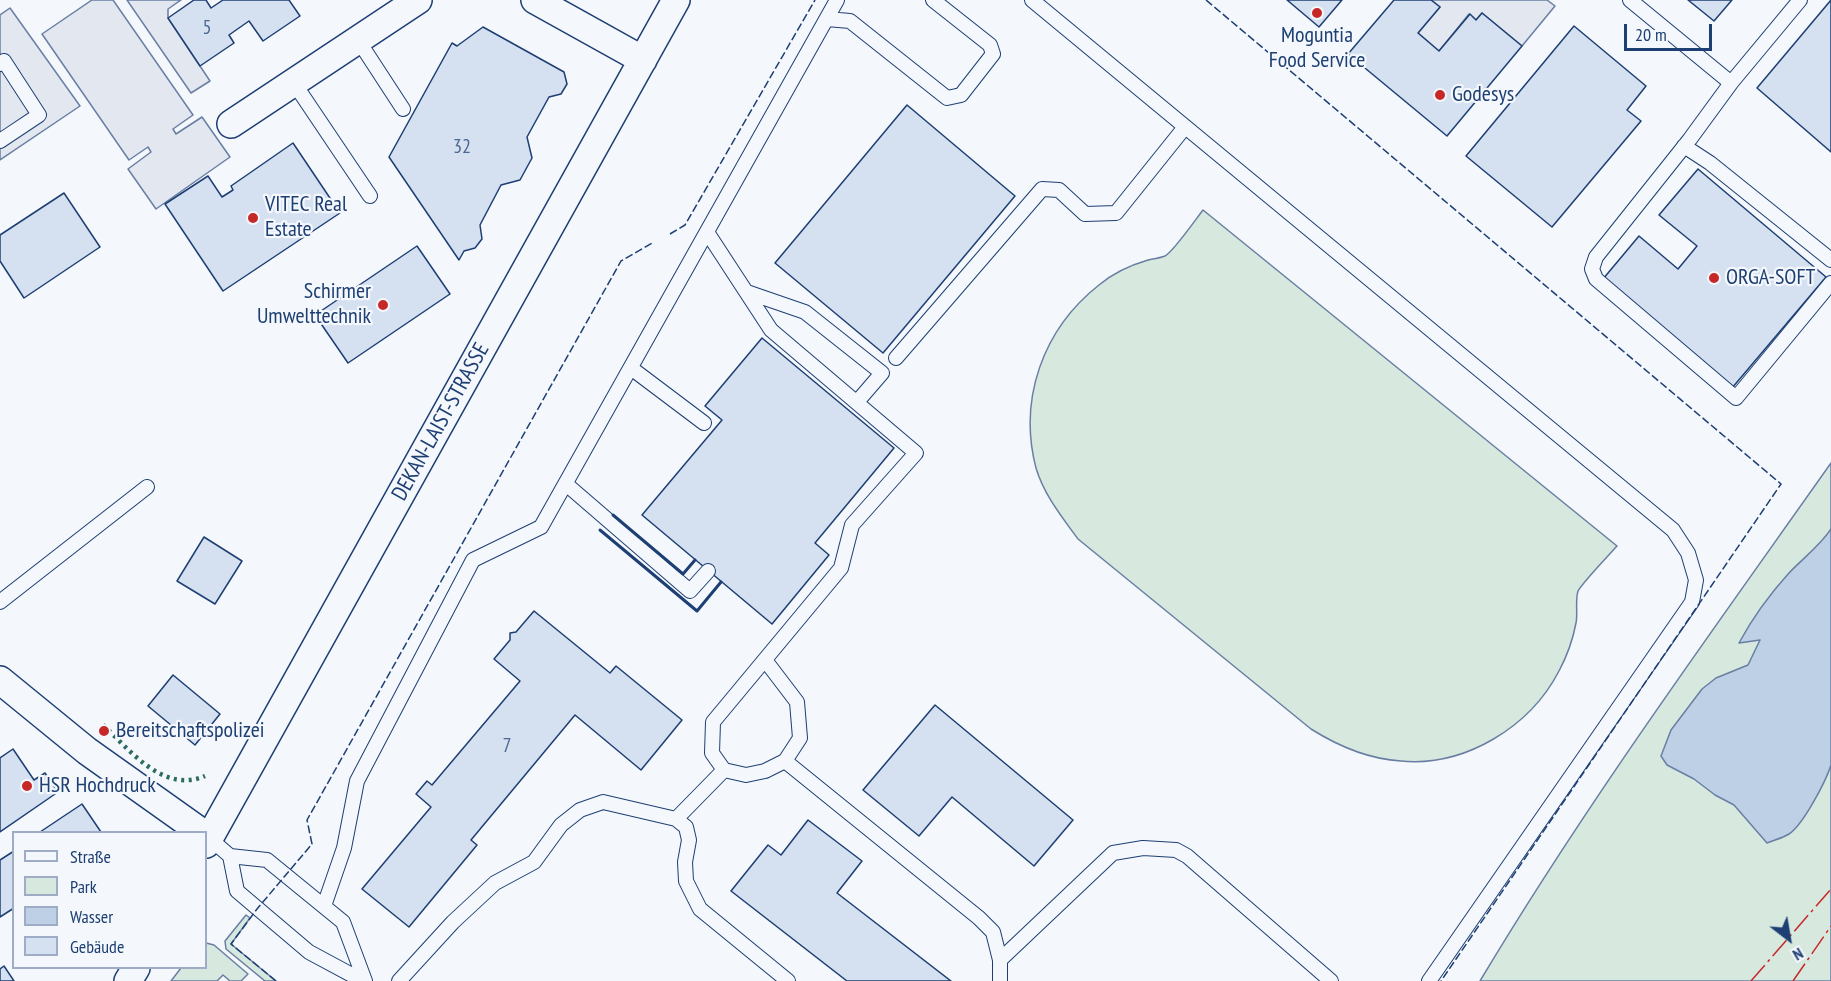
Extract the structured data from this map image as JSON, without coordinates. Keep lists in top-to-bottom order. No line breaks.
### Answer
{"streets":{"street":["DEKAN-LAIST-STRASSE"]},"places":["Moguntia Food Service","Godesys","VITEC Real Estate","ORGA-SOFT","Schirmer Umwelttechnik","Bereitschaftspolizei","HSR Hochdruck"],"house_numbers":["5","32","7"],"legend":["Straße","Park","Wasser","Gebäude"],"scale_bar":"20 m","north":"bottom right"}
